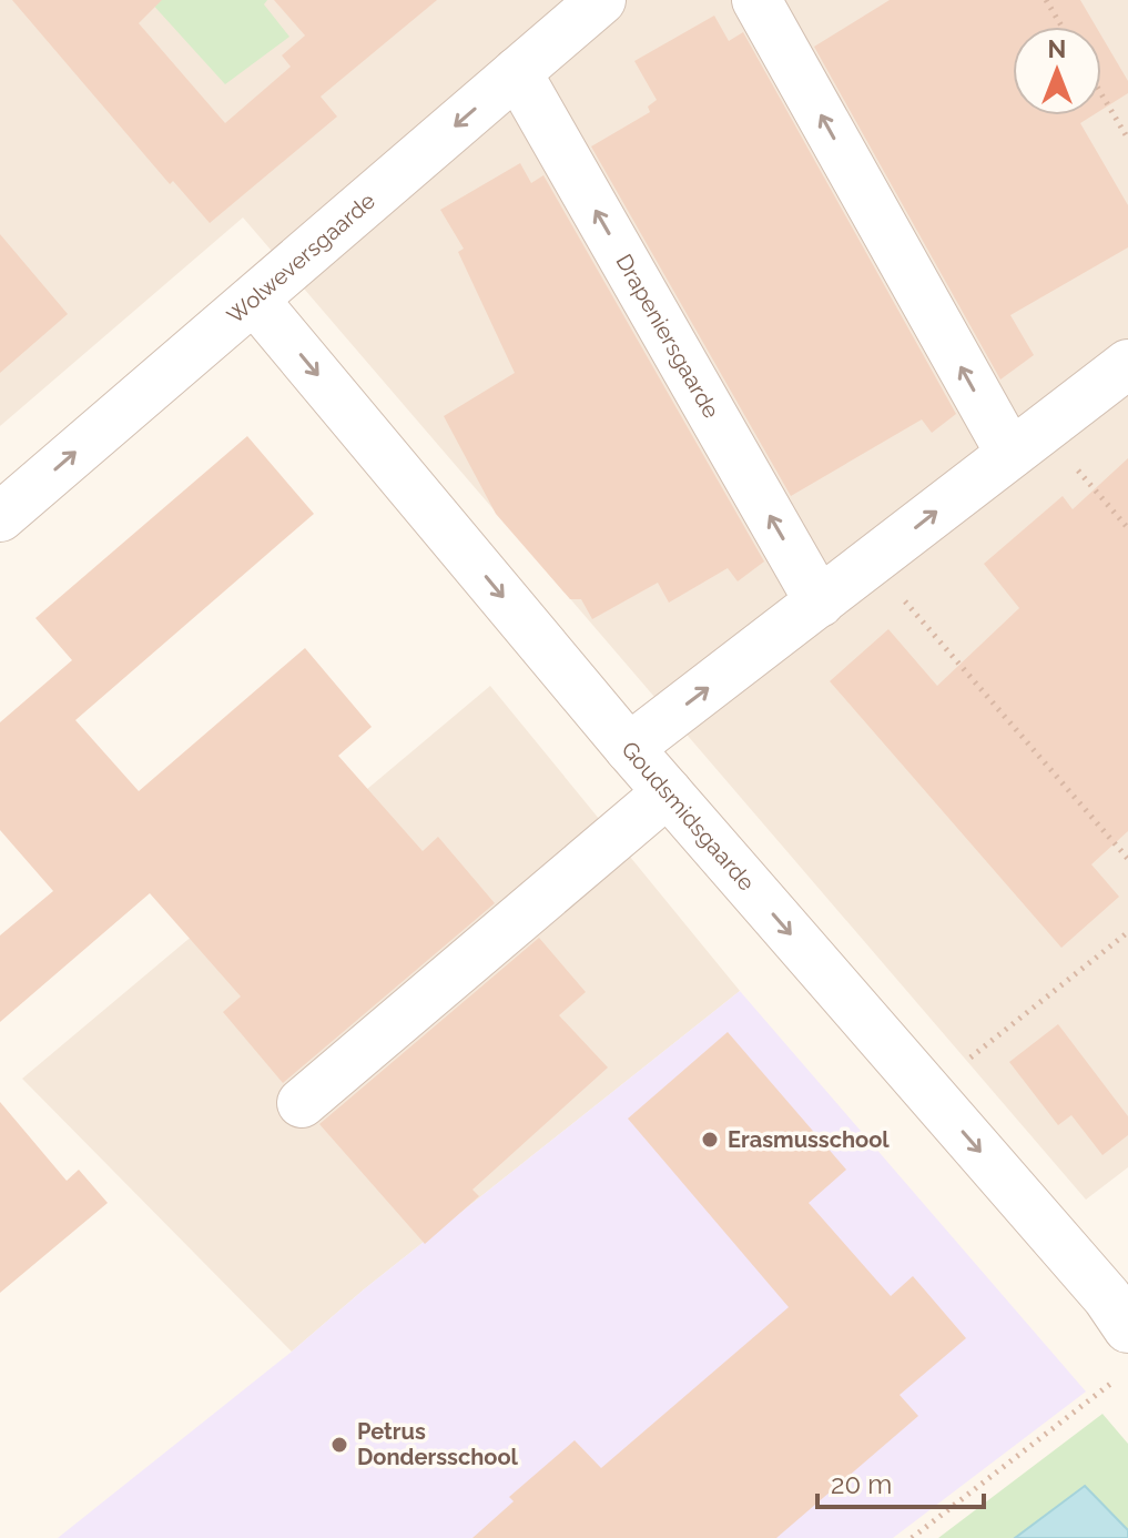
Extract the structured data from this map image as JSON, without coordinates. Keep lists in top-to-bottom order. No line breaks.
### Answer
{"streets":{"street":["Wolweversgaarde","Drapeniersgaarde","Goudsmidsgaarde"]},"crossings":[["Wolweversgaarde","Drapeniersgaarde"],["Wolweversgaarde","Goudsmidsgaarde"]],"one_way":["Goudsmidsgaarde"],"places":["Erasmusschool","Petrus Dondersschool"],"scale_bar":"20 m","north":"top"}
